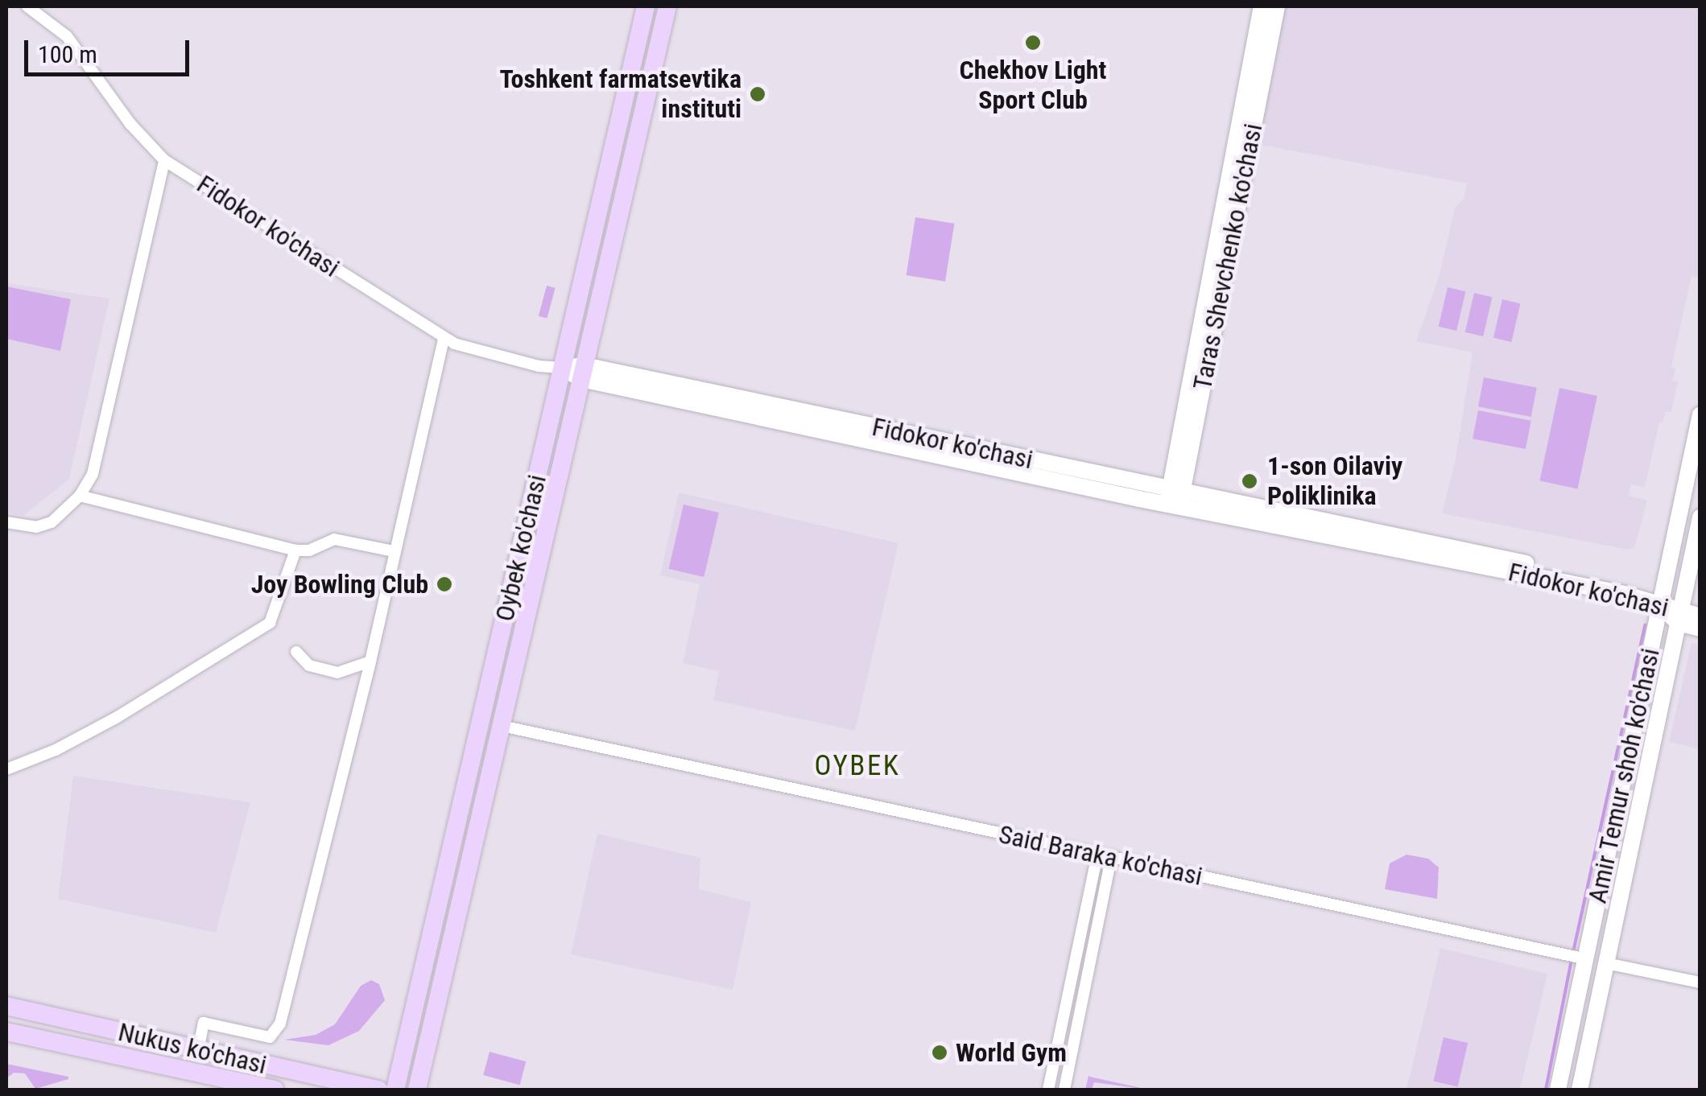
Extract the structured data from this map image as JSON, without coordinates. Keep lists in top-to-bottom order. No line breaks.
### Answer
{"streets":{"main road":["Fidokor ko'chasi","Taras Shevchenko ko'chasi","Oybek ko'chasi","Amir Temur shoh ko'chasi","Said Baraka ko'chasi","Nukus ko'chasi"]},"crossings":[["Fidokor ko'chasi","Taras Shevchenko ko'chasi"],["Fidokor ko'chasi","Oybek ko'chasi"],["Fidokor ko'chasi","Amir Temur shoh ko'chasi"],["Oybek ko'chasi","Said Baraka ko'chasi"],["Amir Temur shoh ko'chasi","Said Baraka ko'chasi"]],"districts":["OYBEK"],"places":["Chekhov Light Sport Club","Toshkent farmatsevtika instituti","1-son Oilaviy Poliklinika","Joy Bowling Club","World Gym"],"scale_bar":"100 m"}
